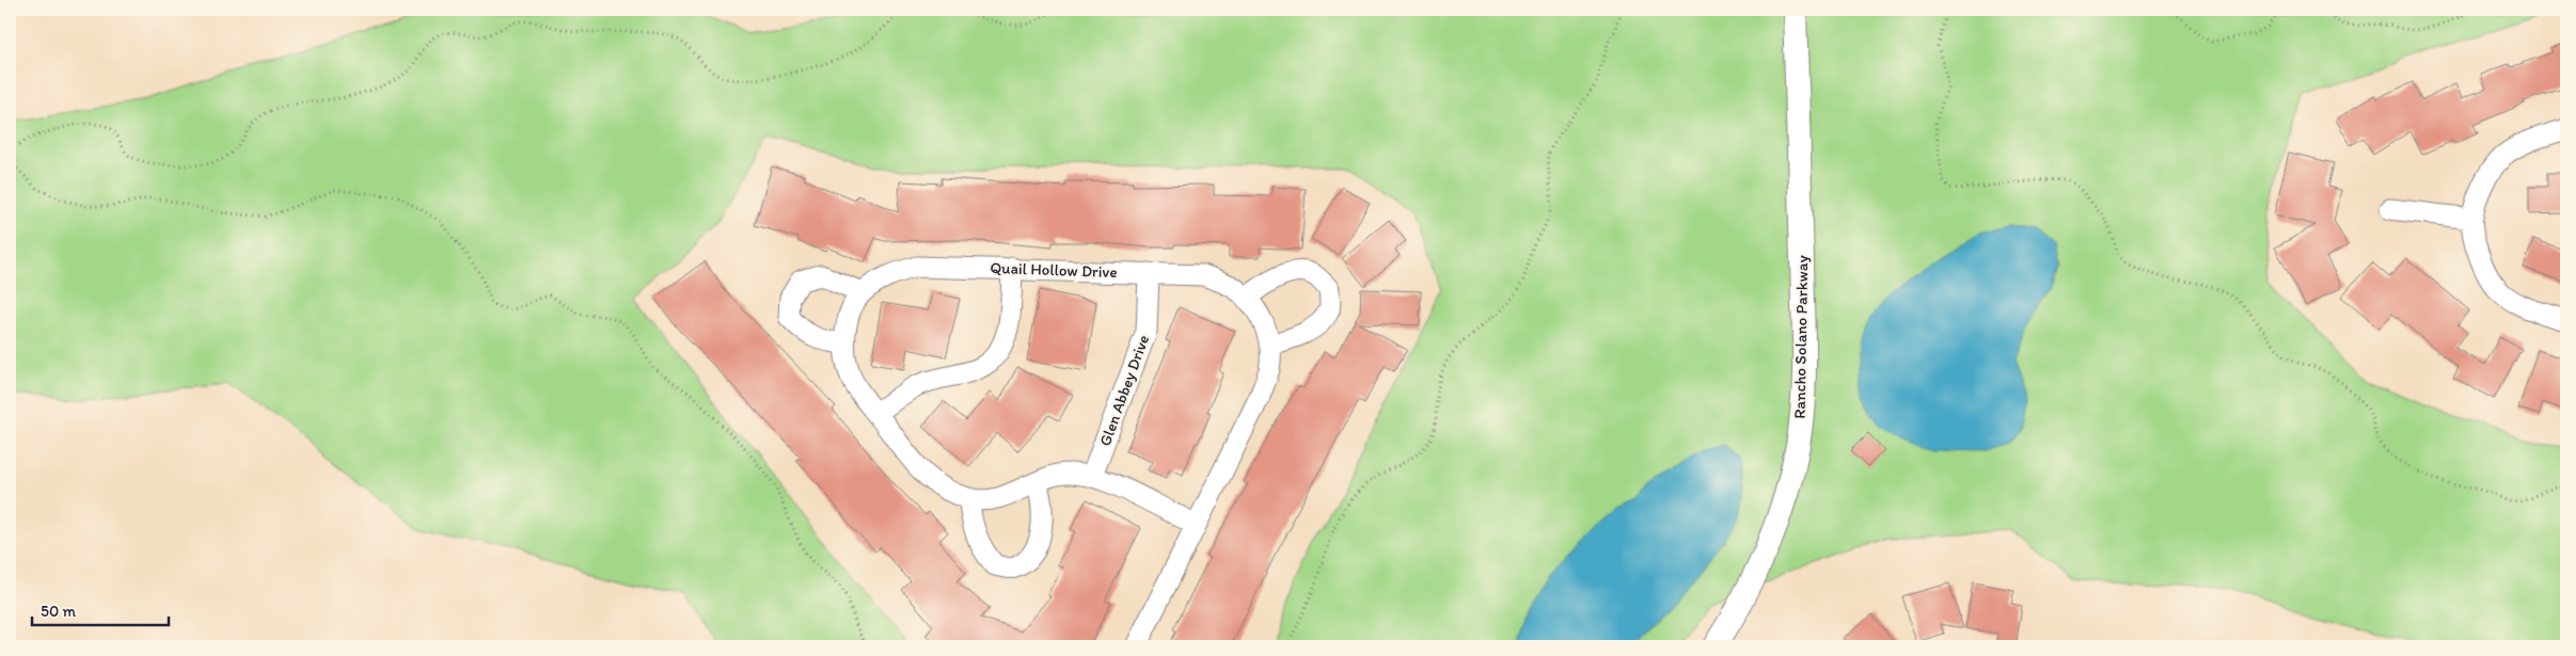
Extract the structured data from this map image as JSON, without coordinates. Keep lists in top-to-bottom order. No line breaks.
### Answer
{"streets":{"street":["Quail Hollow Drive","Rancho Solano Parkway","Glen Abbey Drive"]},"crossings":[["Quail Hollow Drive","Glen Abbey Drive"]],"scale_bar":"50 m"}
